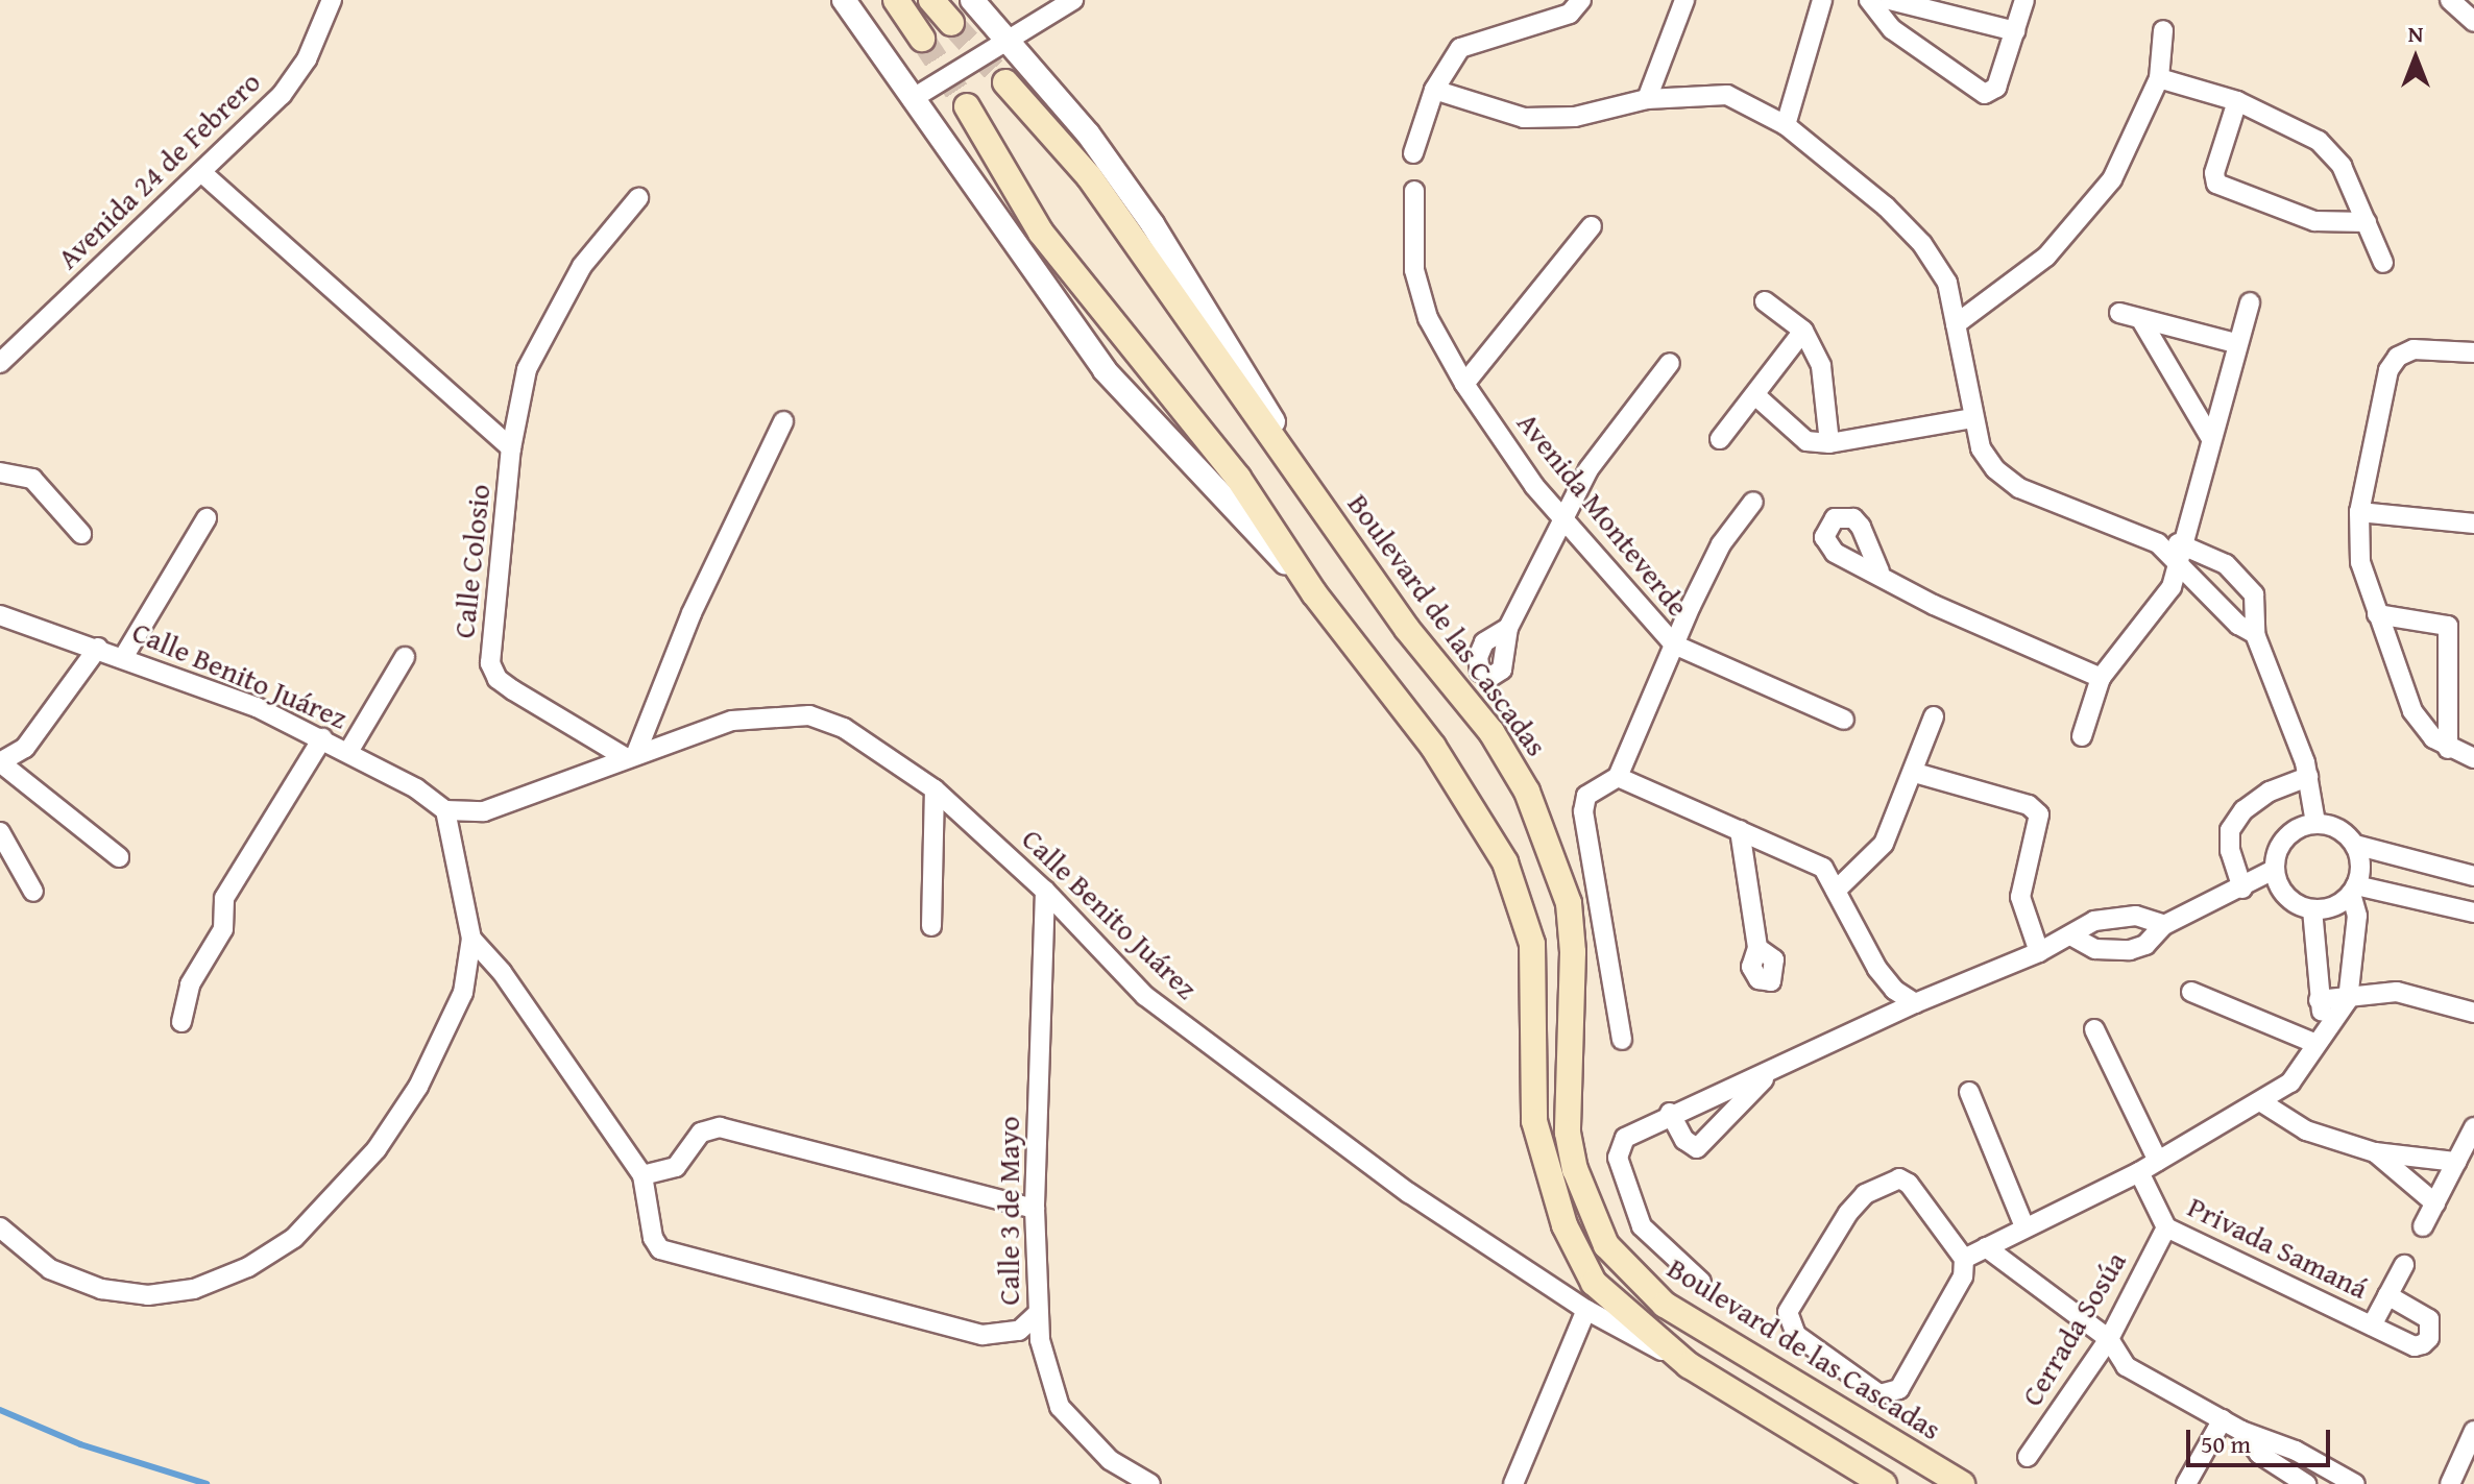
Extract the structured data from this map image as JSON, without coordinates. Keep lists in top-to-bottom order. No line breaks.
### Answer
{"streets":{"main road":["Boulevard de las Cascadas"],"street":["Avenida 24 de Febrero","Avenida Monteverde","Calle Colosio","Calle Benito Juárez","Calle 3 de Mayo","Privada Samaná","Cerrada Sosúa"]},"crossings":[["Calle Colosio","Calle Benito Juárez"],["Calle Benito Juárez","Calle 3 de Mayo"],["Privada Samaná","Cerrada Sosúa"]],"scale_bar":"50 m","north":"top"}
